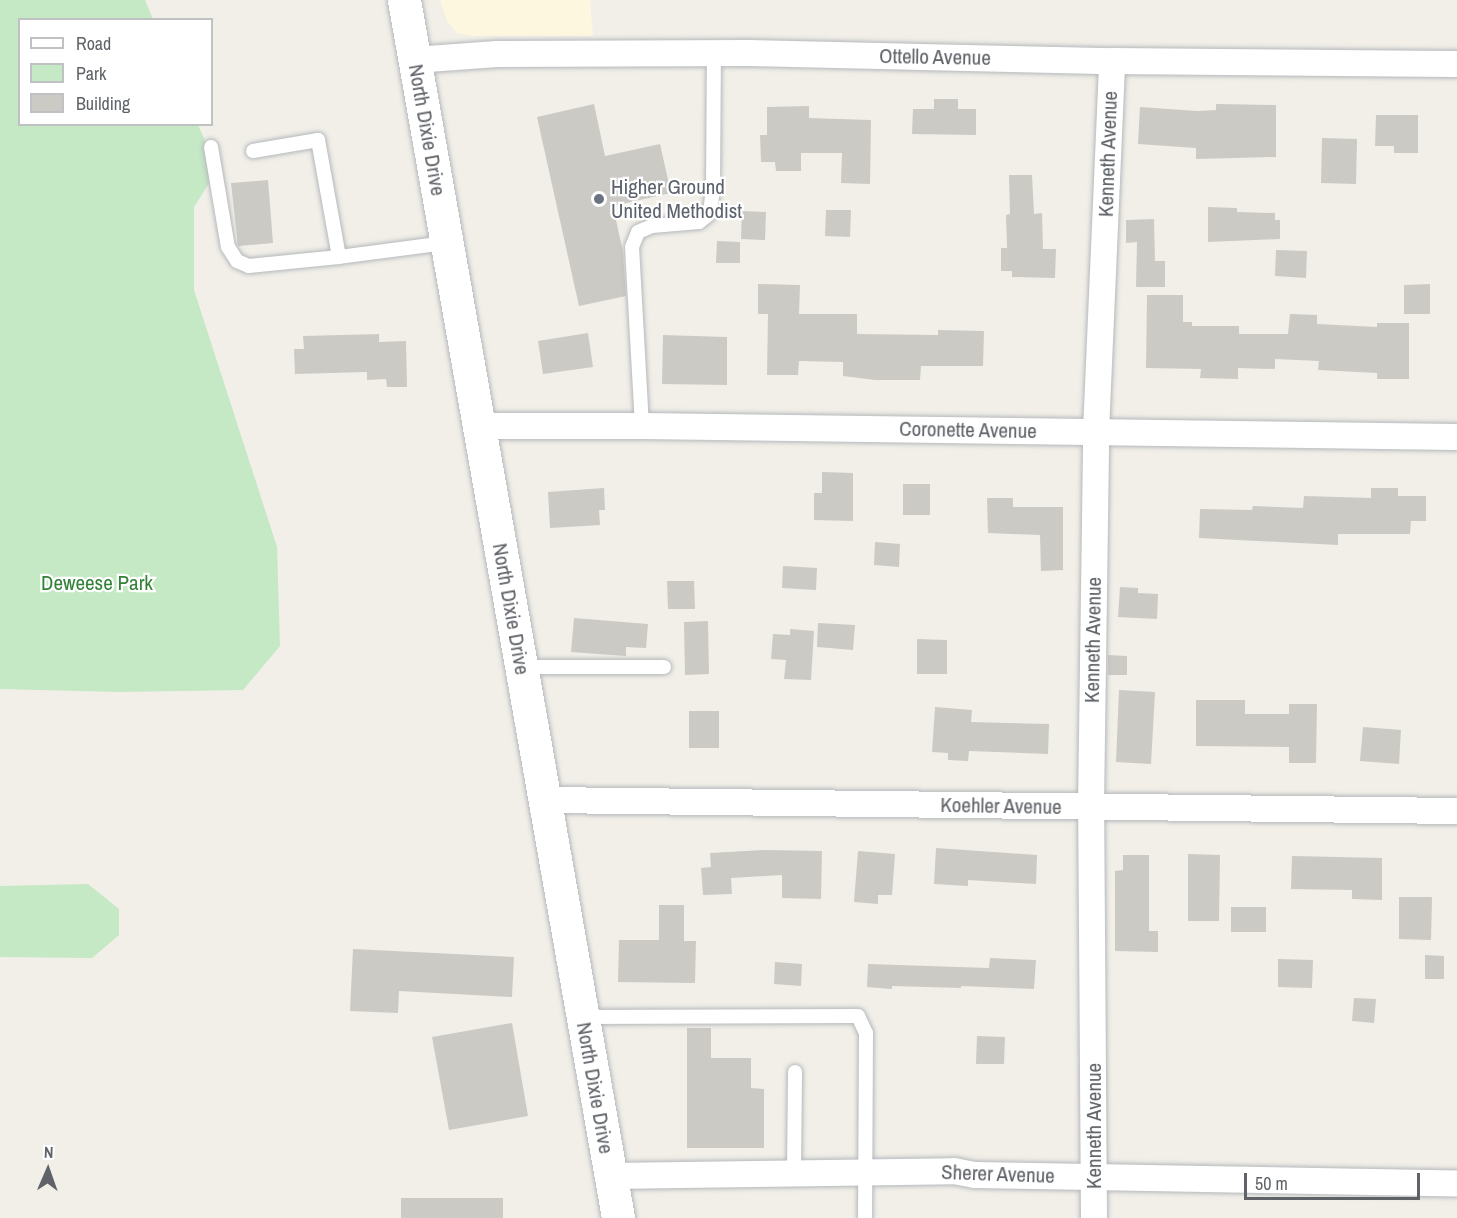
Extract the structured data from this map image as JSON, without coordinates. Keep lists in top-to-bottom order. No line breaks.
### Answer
{"streets":{"main road":["North Dixie Drive"],"street":["Ottello Avenue","Kenneth Avenue","Coronette Avenue","Koehler Avenue","Sherer Avenue"]},"crossings":[["Ottello Avenue","North Dixie Drive"],["Ottello Avenue","Kenneth Avenue"],["North Dixie Drive","Coronette Avenue"],["North Dixie Drive","Koehler Avenue"],["North Dixie Drive","Sherer Avenue"],["Kenneth Avenue","Coronette Avenue"],["Kenneth Avenue","Koehler Avenue"],["Kenneth Avenue","Sherer Avenue"]],"parks":["Deweese Park"],"places":["Higher Ground United Methodist"],"legend":["Road","Park","Building"],"scale_bar":"50 m","north":"top"}
